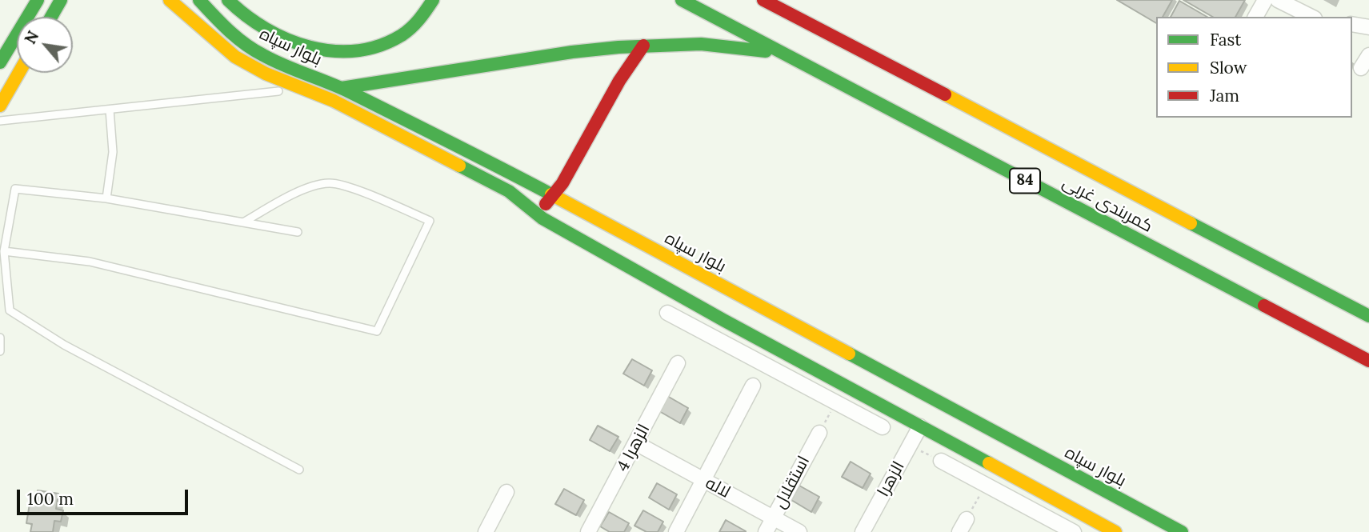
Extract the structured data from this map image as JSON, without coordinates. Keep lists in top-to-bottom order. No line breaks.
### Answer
{"streets":{"main road":["بلوار سپاه","84","کمربندی غربی"],"street":["الزهرا 4","الزهرا","استقلال","لاله"]},"crossings":[["بلوار سپاه","الزهرا"],["الزهرا 4","لاله"],["استقلال","لاله"]],"legend":["Fast","Slow","Jam"],"scale_bar":"100 m","north":"top left"}
